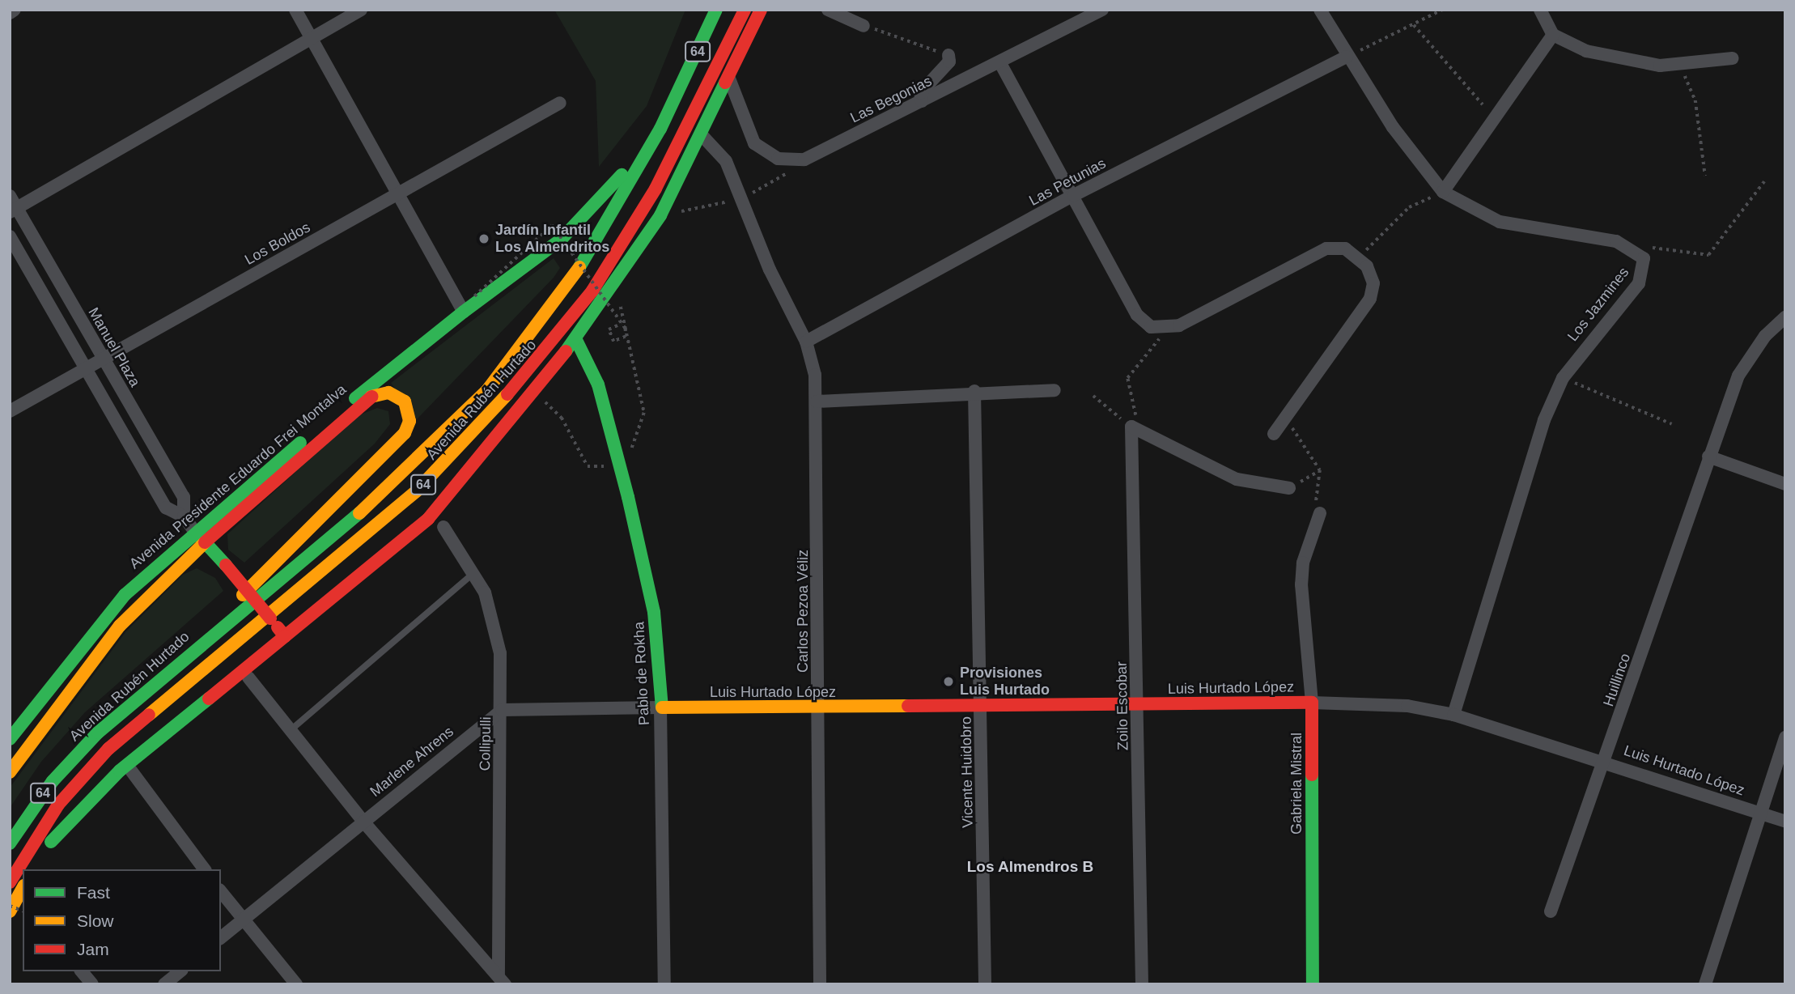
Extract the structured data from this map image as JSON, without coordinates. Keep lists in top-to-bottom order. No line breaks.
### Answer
{"streets":{"main road":["64","Manuel Plaza","Avenida Rubén Hurtado","Avenida Presidente Eduardo Frei Montalva","Pablo de Rokha","Luis Hurtado López","Gabriela Mistral"],"street":["Las Begonias","Las Petunias","Los Boldos","Los Jazmines","Carlos Pezoa Véliz","Huillinco","Zoilo Escobar","Collipulli","Marlene Ahrens","Vicente Huidobro"]},"crossings":[["Las Petunias","Los Jazmines"],["Las Petunias","Carlos Pezoa Véliz"],["Los Boldos","Manuel Plaza"],["Los Jazmines","Luis Hurtado López"],["Manuel Plaza","Avenida Presidente Eduardo Frei Montalva"],["Avenida Rubén Hurtado","Avenida Presidente Eduardo Frei Montalva"],["Carlos Pezoa Véliz","Luis Hurtado López"],["Pablo de Rokha","Luis Hurtado López"],["Huillinco","Luis Hurtado López"],["Luis Hurtado López","Zoilo Escobar"],["Luis Hurtado López","Vicente Huidobro"],["Luis Hurtado López","Gabriela Mistral"],["Collipulli","Marlene Ahrens"]],"districts":["Los Almendros B"],"places":["Jardín Infantil Los Almendritos","Provisiones Luis Hurtado"],"legend":["Fast","Slow","Jam"]}
